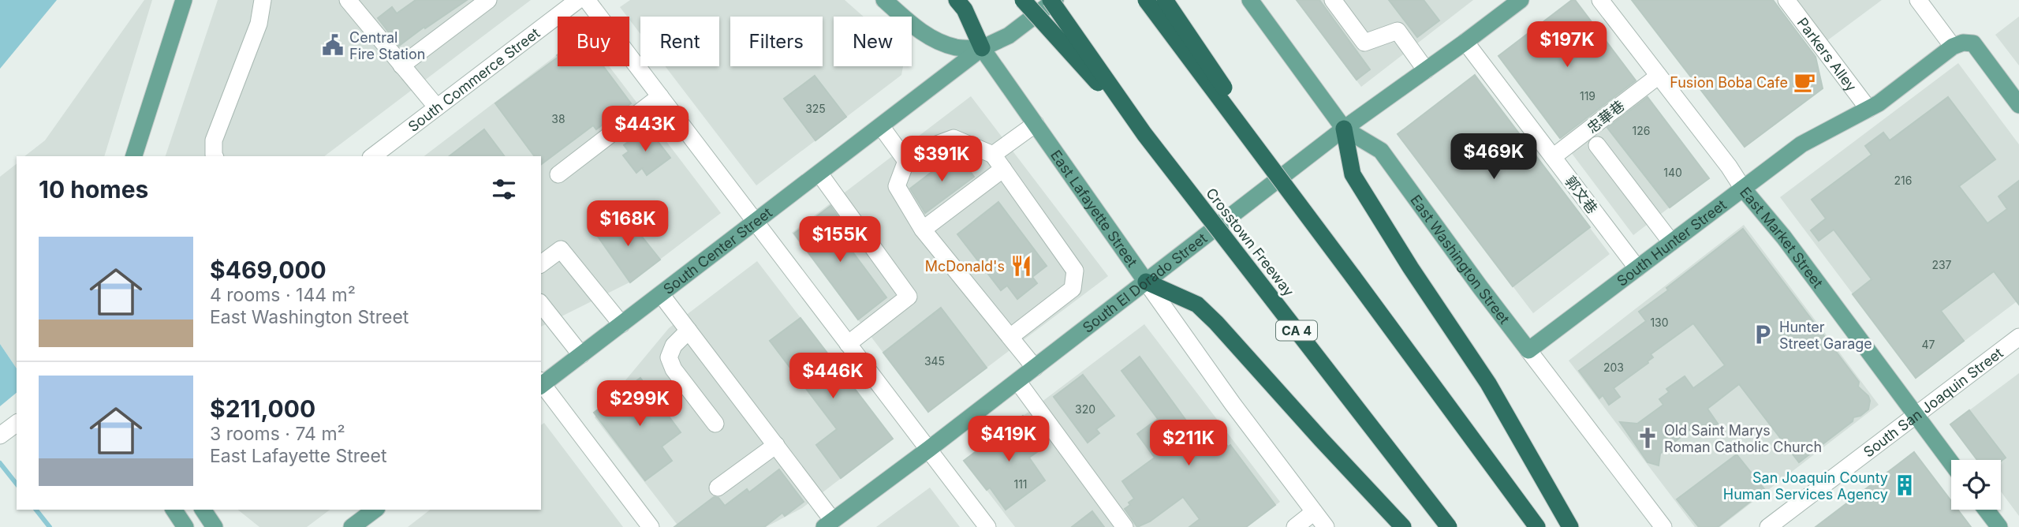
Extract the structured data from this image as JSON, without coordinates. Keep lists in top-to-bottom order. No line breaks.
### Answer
{"streets":{"highway":["Crosstown Freeway","CA 4"],"main road":["East Lafayette Street","East Market Street","South Hunter Street","South Center Street","East Washington Street","South El Dorado Street"],"street":["Parkers Alley","South Commerce Street","忠華巷","郭文巷","South San Joaquin Street"]},"crossings":[["Parkers Alley","South Hunter Street"],["忠華巷","郭文巷"],["忠華巷","East Market Street"],["郭文巷","South Hunter Street"],["郭文巷","South El Dorado Street"],["East Lafayette Street","South Center Street"],["East Lafayette Street","South El Dorado Street"],["East Market Street","South Hunter Street"],["East Market Street","South San Joaquin Street"],["Crosstown Freeway","CA 4"],["South Hunter Street","East Washington Street"],["East Washington Street","South El Dorado Street"]],"places":{"public building":["Central Fire Station"],"cafe":["Fusion Boba Cafe"],"restaurant":["McDonald's"],"parking":["Hunter Street Garage"],"church":["Old Saint Marys Roman Catholic Church"],"building":["San Joaquin County Human Services Agency"]},"house_numbers":["119","325","38","126","140","216","237","130","47","345","203","320","111"],"page":{"chip":["Buy","Rent","Filters","New"],"price":["$197K","$443K","$469K","$391K","$168K","$155K","$446K","$299K","$419K","$211K"],"heading":"10 homes","list":[{"name":"$469,000","note":"4 rooms · 144 m² · East Washington Street"},{"name":"$211,000","note":"3 rooms · 74 m² · East Lafayette Street"}]}}
